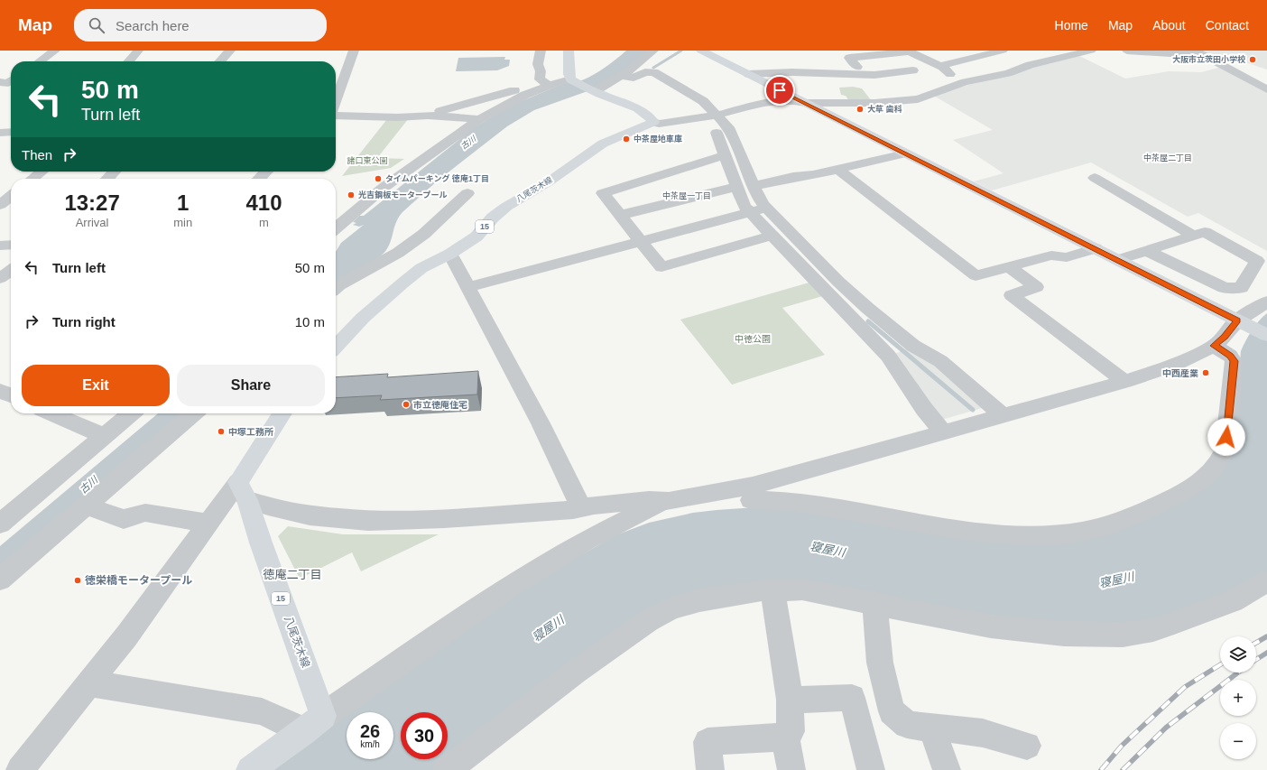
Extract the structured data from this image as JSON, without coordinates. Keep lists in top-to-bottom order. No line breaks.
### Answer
{"streets":{"main road":["八尾茨木線","15"]},"districts":["中茶屋二丁目","中茶屋一丁目","徳庵二丁目"],"water":["古川","寝屋川"],"parks":["諸口東公園","中徳公園"],"places":["大阪市立茨田小学校","大草 歯科","中茶屋地車庫","タイムパーキング 徳庵1丁目","光吉鋼板モータープール","中西産業","市立徳庵住宅","中塚工務所","徳栄橋モータープール"],"page":{"header":"Map","search":"Search here","nav":["Home","Map","About","Contact"],"turn":["50 m","Turn left"],"then":"Then","eta":["13:27","Arrival","1","min","410","m"],"list":[{"name":"Turn left","value":"50 m"},{"name":"Turn right","value":"10 m"}],"buttons":["Exit","Share"],"map_buttons":["+","−"],"speed":"26 km/h","limit":"30"}}
